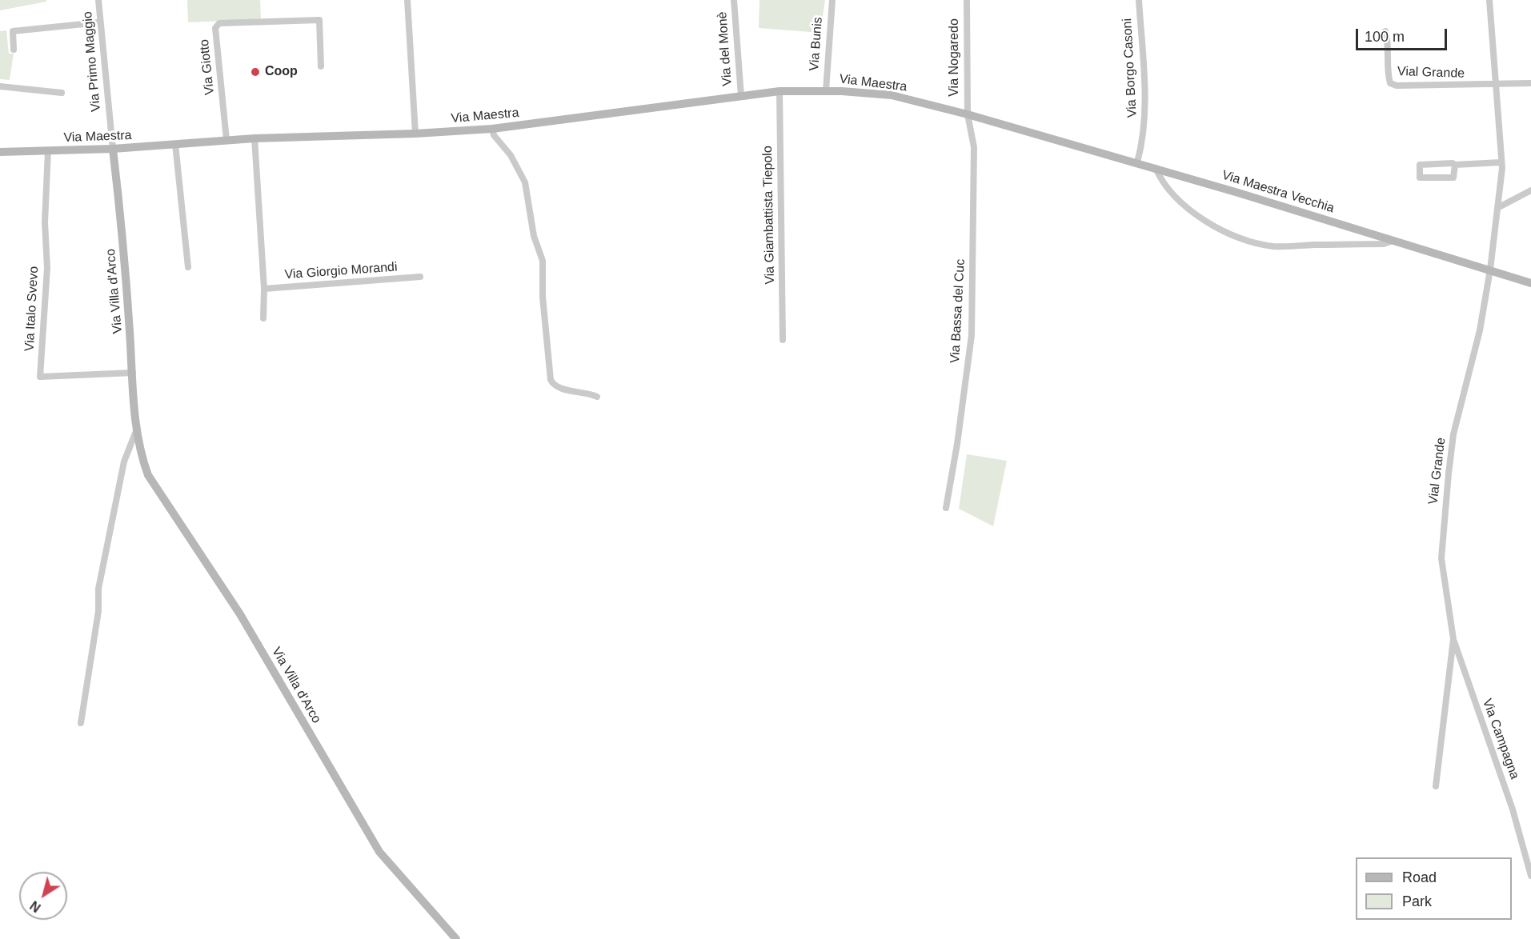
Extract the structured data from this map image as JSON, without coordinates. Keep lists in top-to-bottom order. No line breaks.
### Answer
{"streets":{"main road":["Via Maestra","Via Maestra Vecchia","Via Villa d'Arco"],"street":["Via Bunis","Via del Monè","Via Nogaredo","Via Primo Maggio","Via Giotto","Via Borgo Casoni","Vial Grande","Via Giambattista Tiepolo","Via Giorgio Morandi","Via Italo Svevo","Via Bassa del Cuc","Via Campagna"]},"crossings":[["Via Bunis","Via Maestra"],["Via del Monè","Via Maestra"],["Via Nogaredo","Via Maestra"],["Via Nogaredo","Via Maestra Vecchia"],["Via Nogaredo","Via Bassa del Cuc"],["Via Primo Maggio","Via Maestra"],["Via Primo Maggio","Via Villa d'Arco"],["Via Giotto","Via Maestra"],["Via Borgo Casoni","Via Maestra Vecchia"],["Vial Grande","Via Maestra Vecchia"],["Vial Grande","Via Campagna"],["Via Maestra","Via Maestra Vecchia"],["Via Maestra","Via Giambattista Tiepolo"],["Via Maestra","Via Villa d'Arco"],["Via Maestra","Via Italo Svevo"],["Via Maestra","Via Bassa del Cuc"],["Via Maestra Vecchia","Via Bassa del Cuc"],["Via Villa d'Arco","Via Italo Svevo"]],"places":["Coop"],"legend":["Road","Park"],"scale_bar":"100 m","north":"bottom left"}
